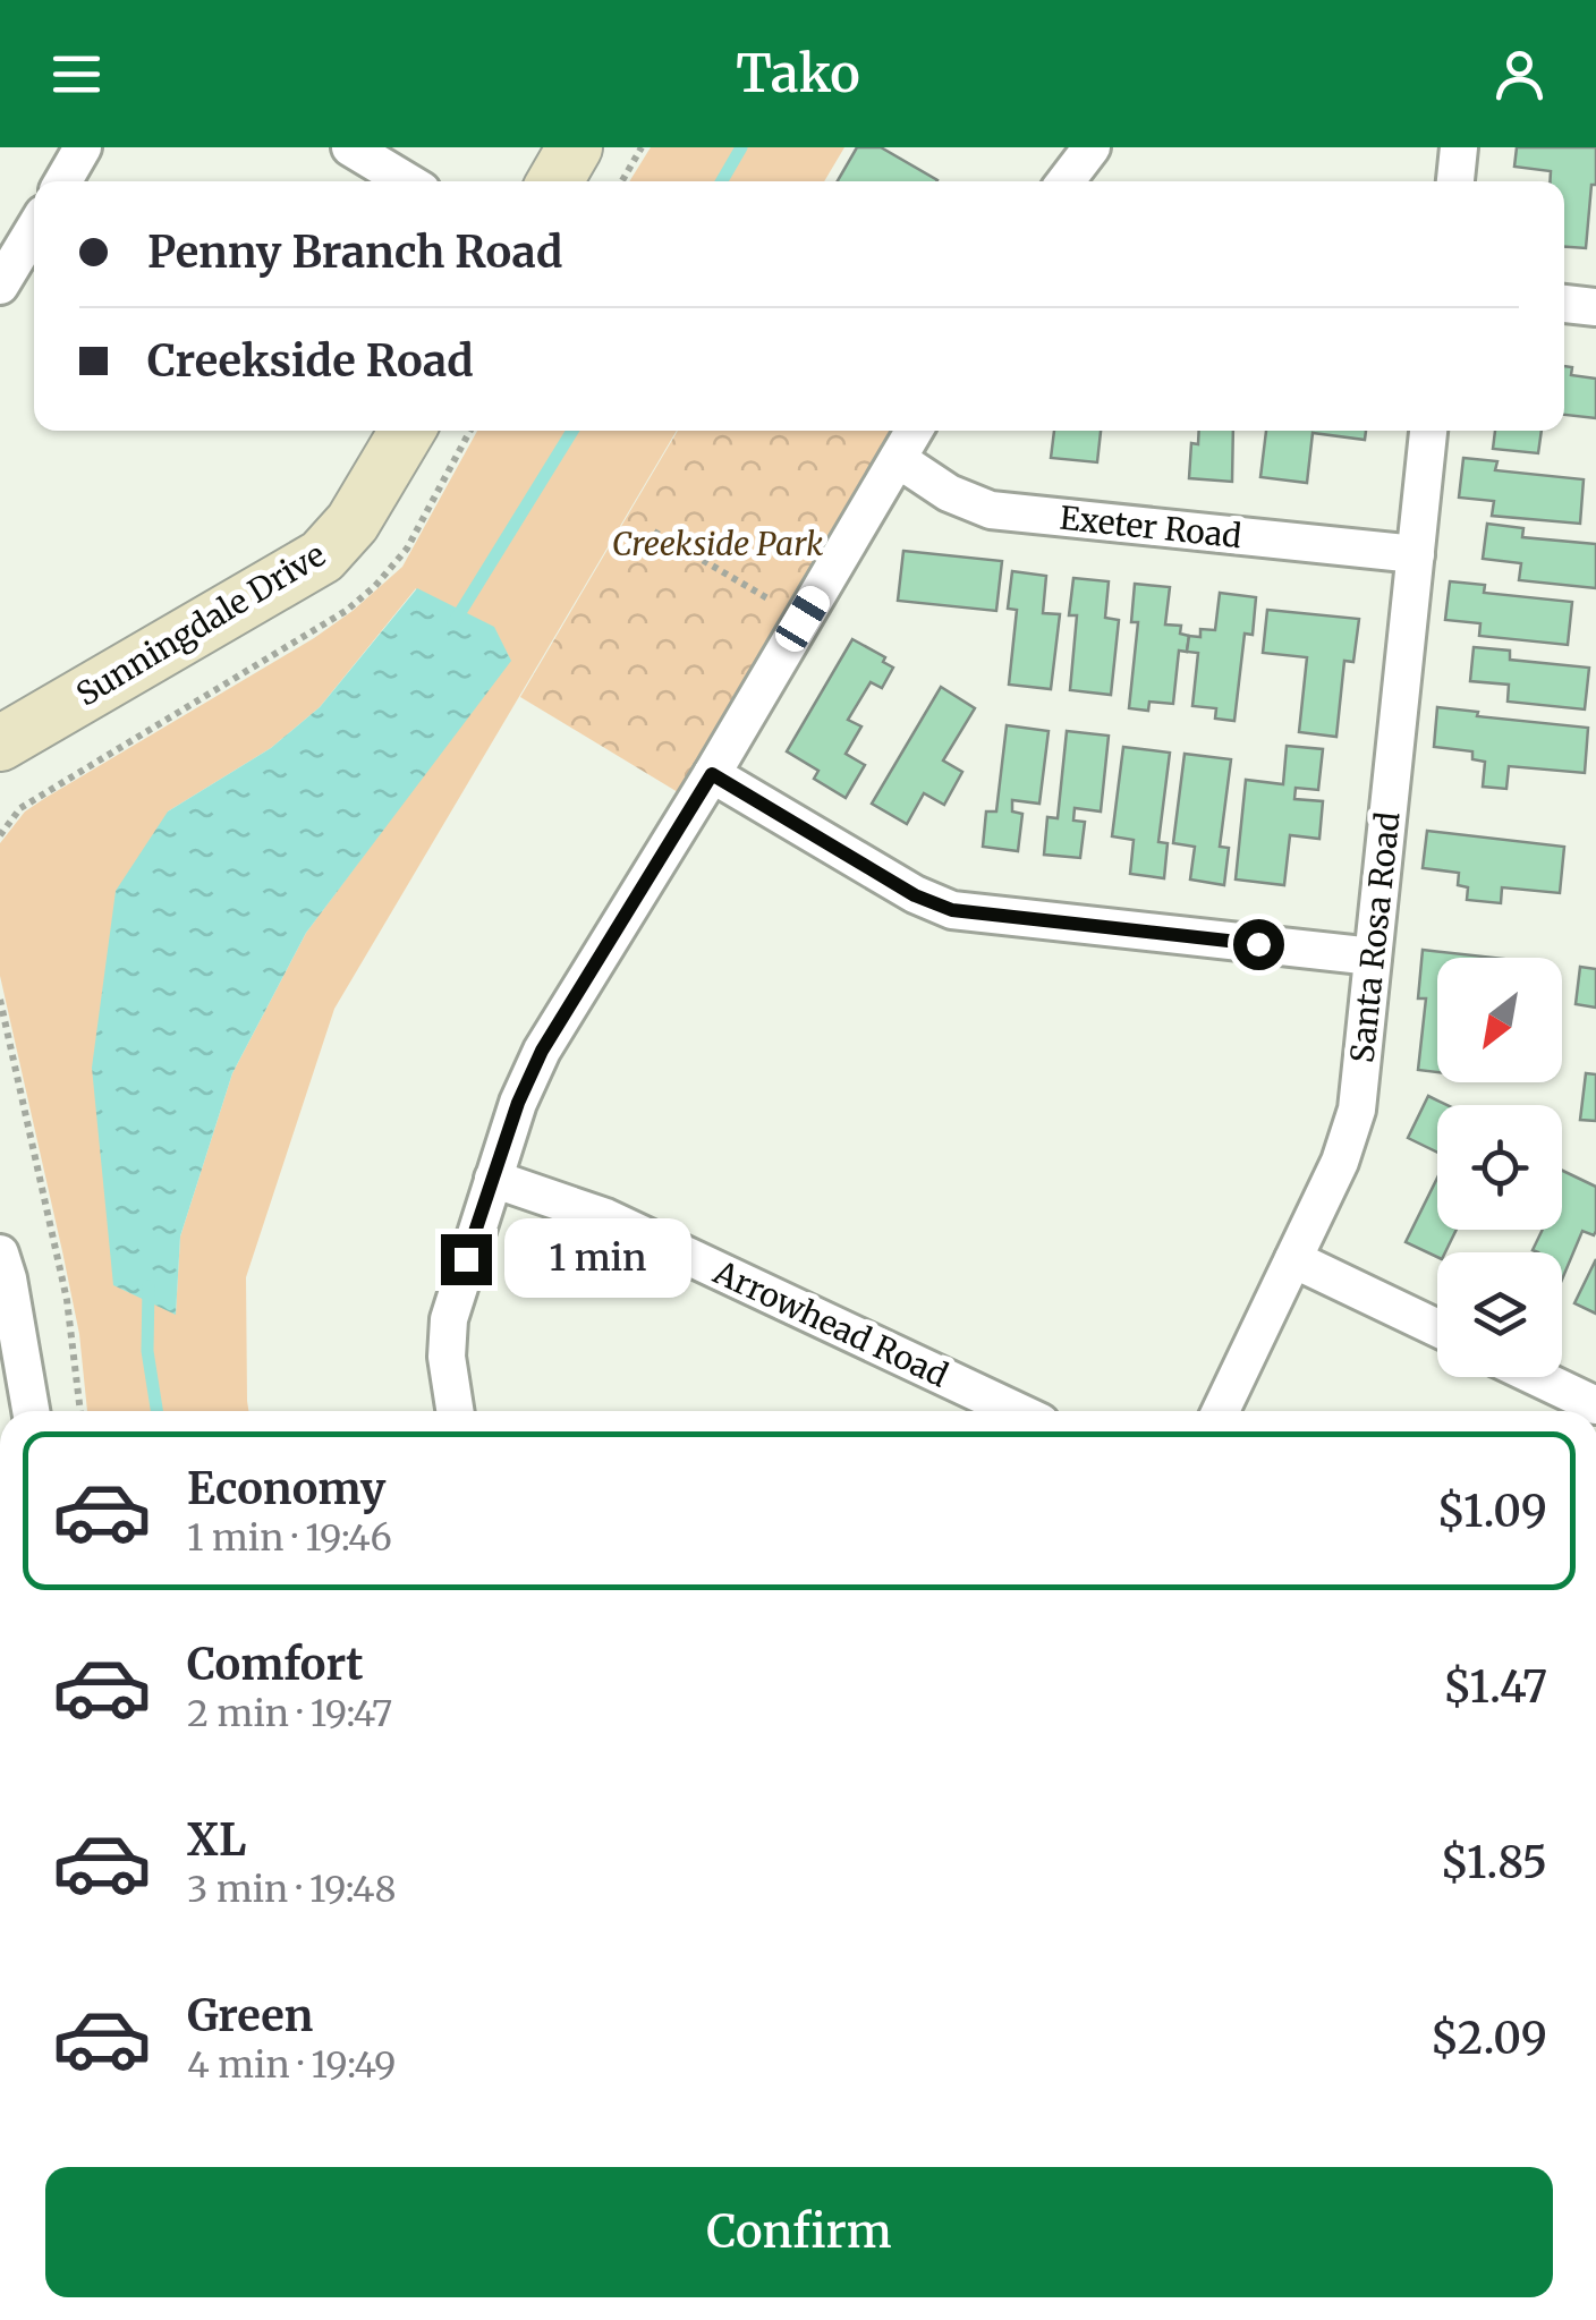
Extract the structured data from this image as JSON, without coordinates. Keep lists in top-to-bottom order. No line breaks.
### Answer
{"streets":{"street":["Exeter Road","Sunningdale Drive","Santa Rosa Road","Arrowhead Road"]},"crossings":[["Exeter Road","Santa Rosa Road"]],"parks":["Creekside Park"],"north":"bottom left","page":{"header":"Tako","banner":["Penny Branch Road","Creekside Road"],"bubble":"1 min","list":[{"name":"Economy","note":"1 min · 19:46","value":"$1.09"},{"name":"Comfort","note":"2 min · 19:47","value":"$1.47"},{"name":"XL","note":"3 min · 19:48","value":"$1.85"},{"name":"Green","note":"4 min · 19:49","value":"$2.09"}],"buttons":"Confirm"}}
